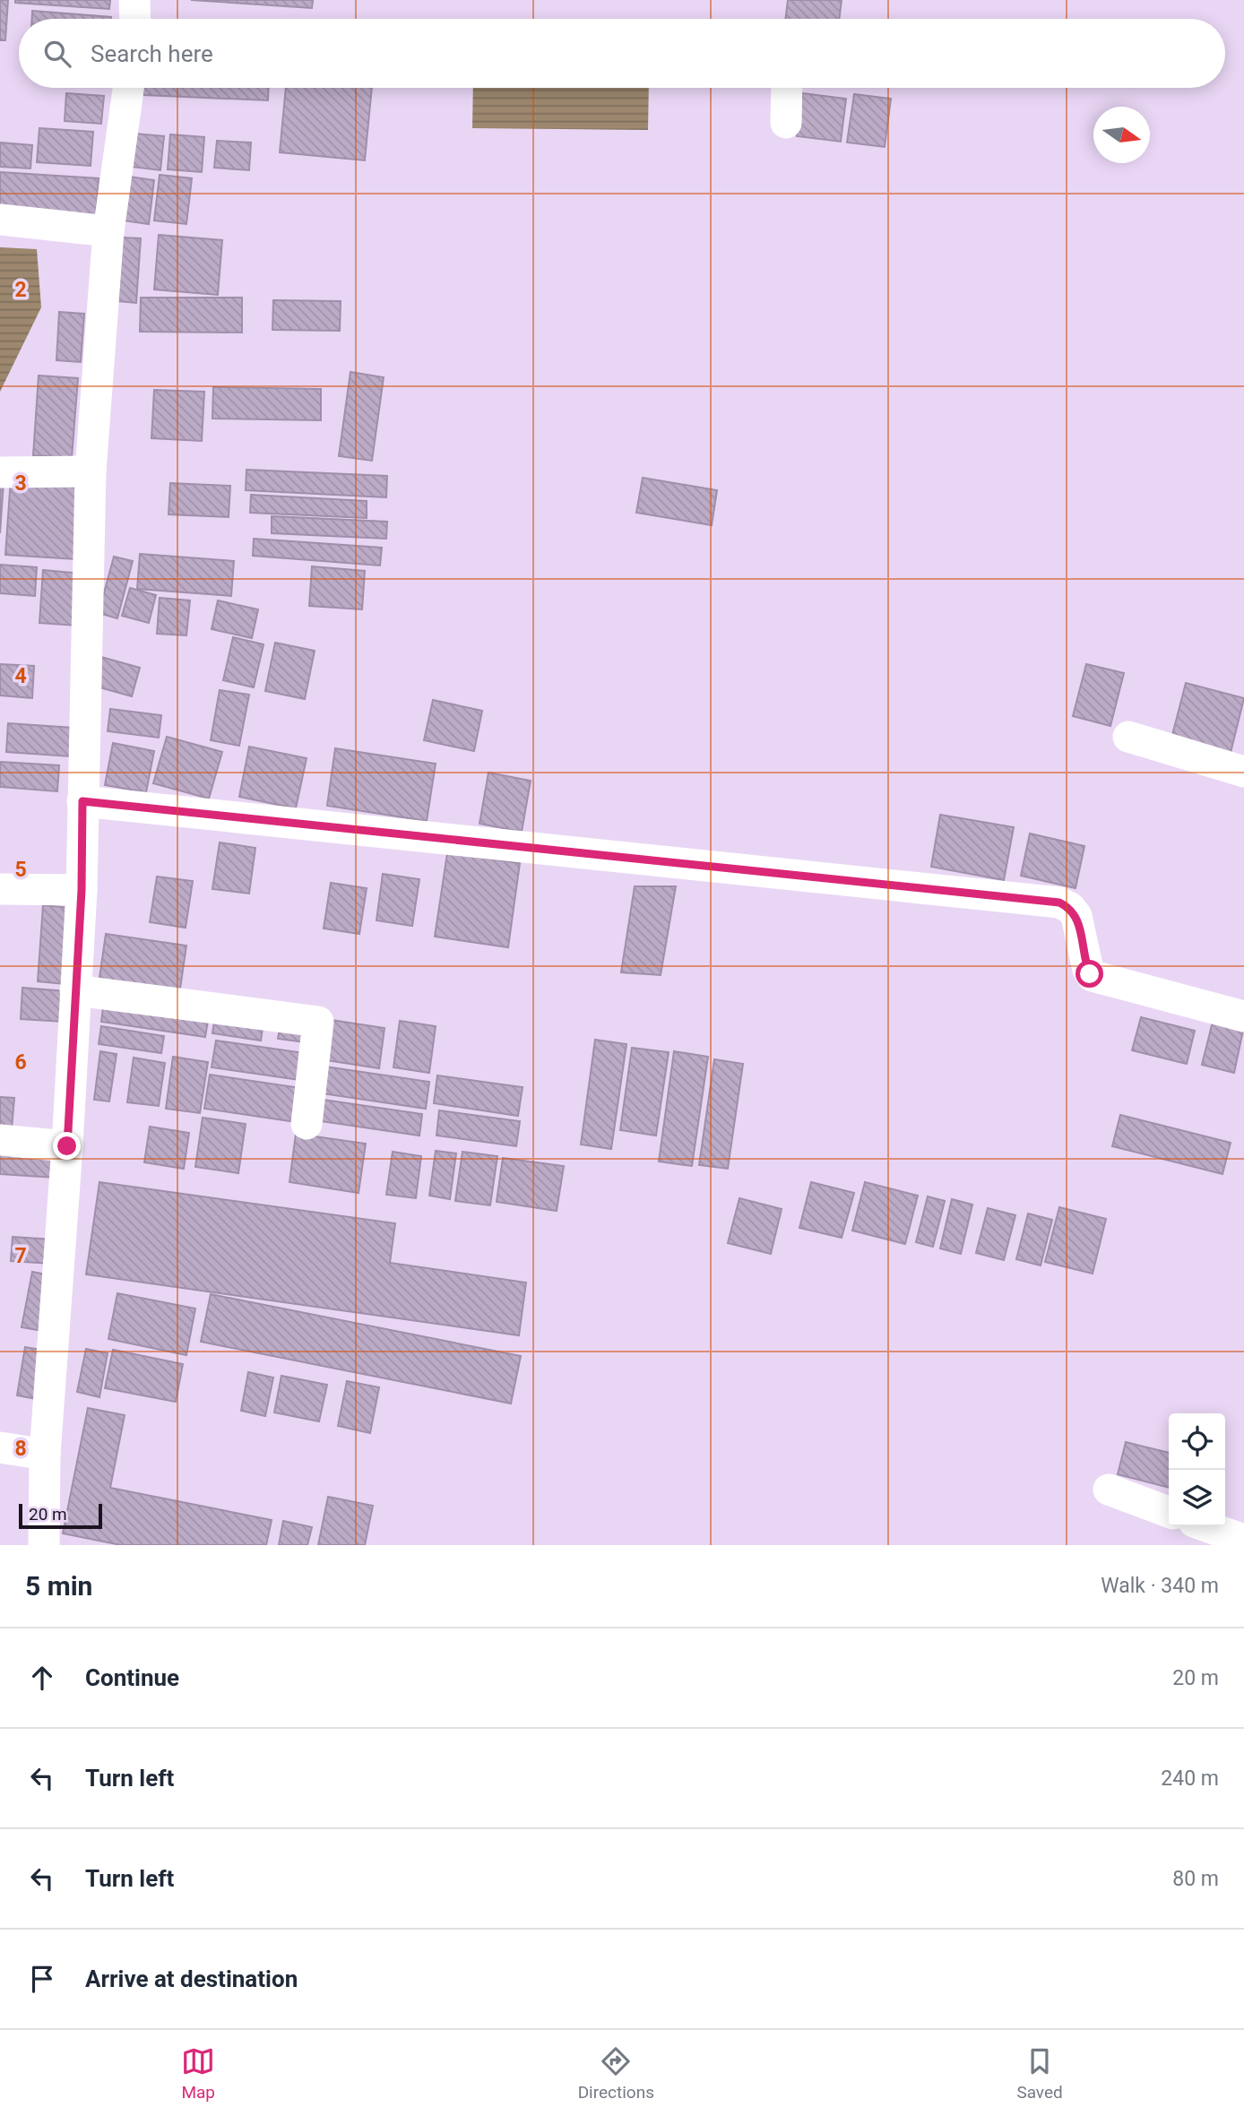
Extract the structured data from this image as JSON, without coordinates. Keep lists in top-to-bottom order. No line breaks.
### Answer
{"scale_bar":"20 m","north":"right","page":{"search":"Search here","scale":"20 m","heading":["5 min","Walk · 340 m"],"list":[["Continue","20 m"],["Turn left","240 m"],["Turn left","80 m"],"Arrive at destination"],"nav":["Map","Directions","Saved"]},"grid":{"rows":["2","3","4","5","6","7","8"]}}
